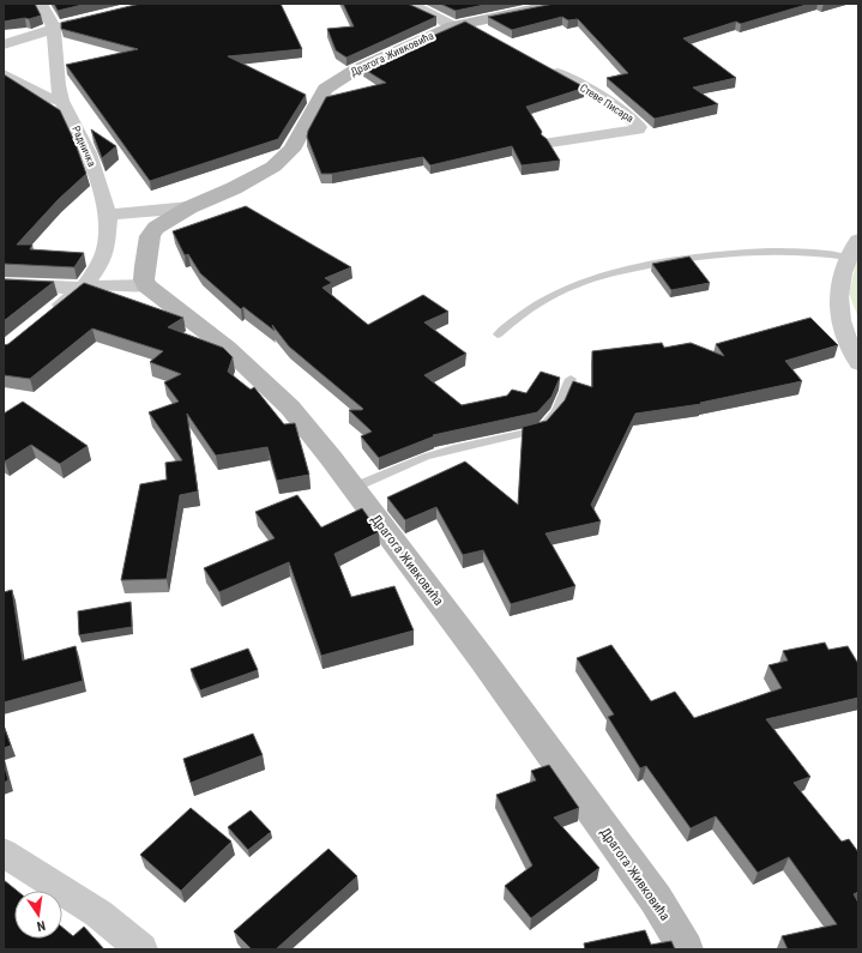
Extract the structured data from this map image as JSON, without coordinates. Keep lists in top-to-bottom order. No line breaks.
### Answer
{"streets":{"street":["Драгога Живковића","Стеве Писара","Радничка"]},"crossings":[["Драгога Живковића","Радничка"]],"north":"bottom"}
